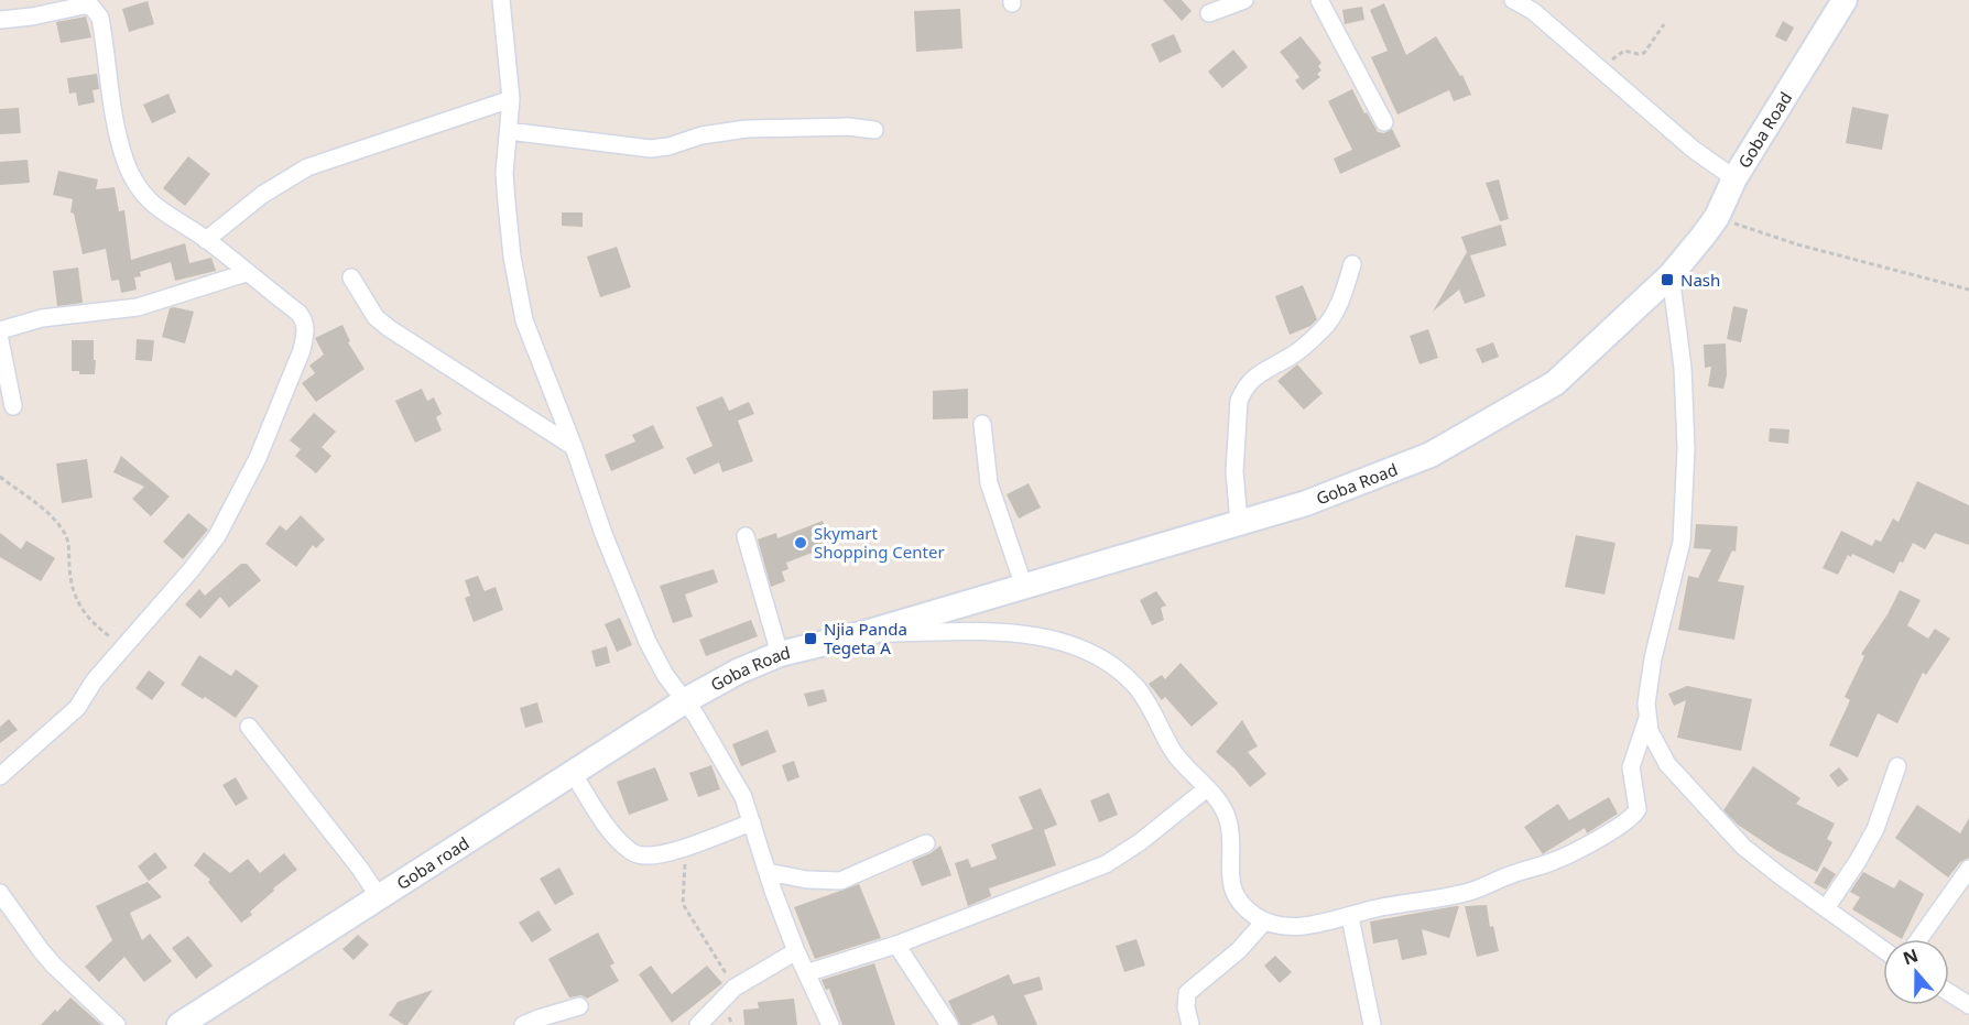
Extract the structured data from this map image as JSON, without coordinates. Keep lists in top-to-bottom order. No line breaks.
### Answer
{"streets":{"main road":["Goba Road","Goba road"]},"crossings":[["Goba Road","Goba road"]],"places":{"transit":["Nash","Njia Panda Tegeta A"],"other":["Skymart Shopping Center"]},"north":"top"}
